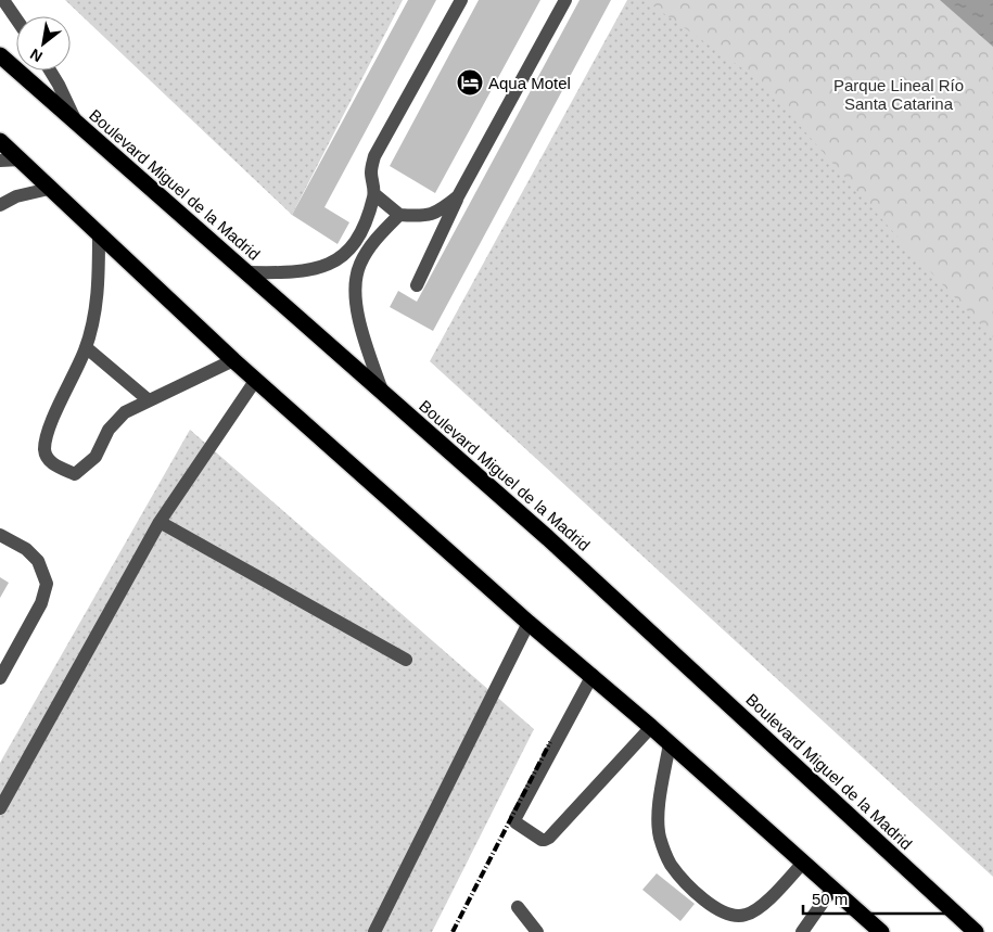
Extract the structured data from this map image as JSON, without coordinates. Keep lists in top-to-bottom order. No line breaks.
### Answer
{"streets":{"highway":["Boulevard Miguel de la Madrid"]},"parks":["Parque Lineal Río Santa Catarina"],"places":{"hotel":["Aqua Motel"]},"scale_bar":"50 m","north":"bottom left"}
